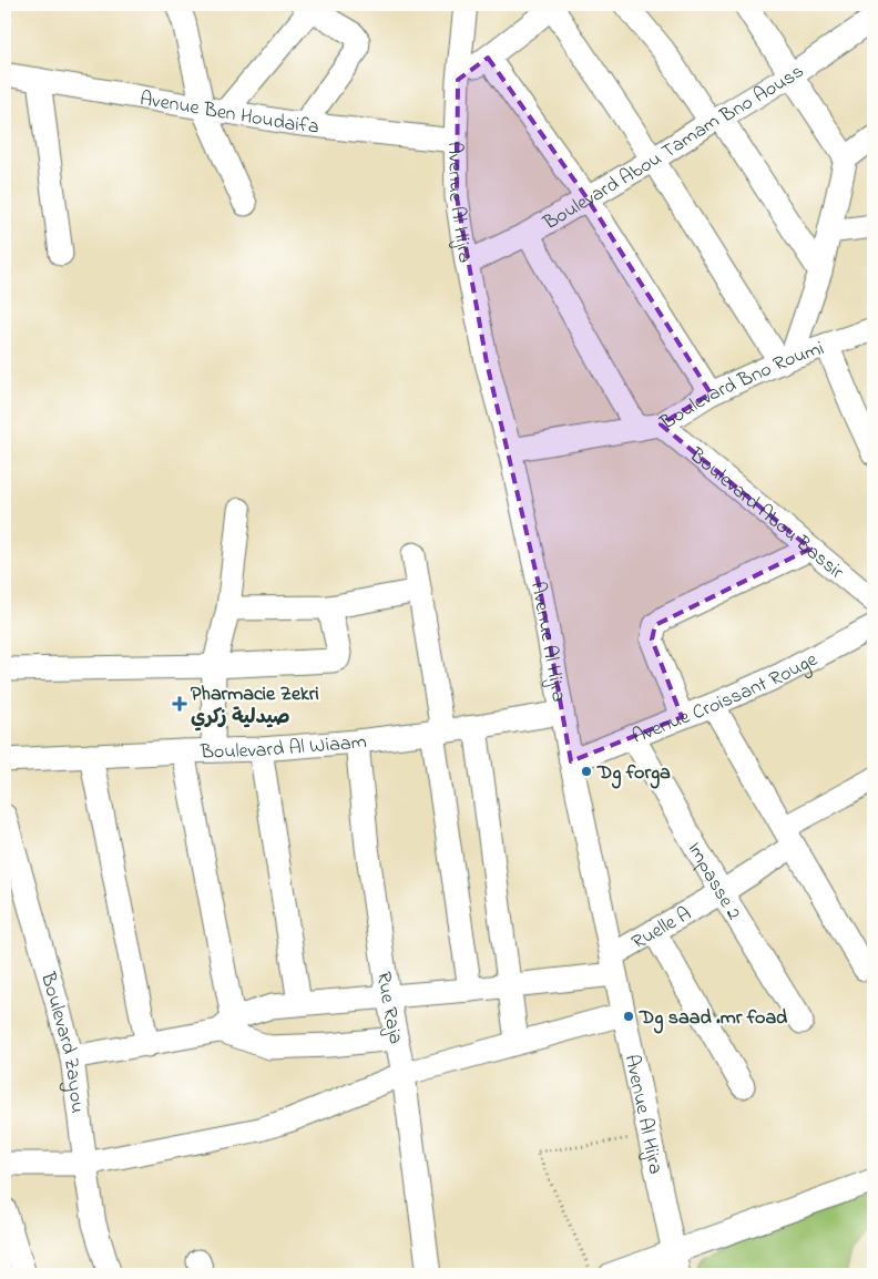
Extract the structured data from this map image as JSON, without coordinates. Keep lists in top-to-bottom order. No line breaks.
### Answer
{"streets":{"street":["Avenue Ben Houdaifa","Boulevard Abou Tamam Bno Aouss","Avenue Al Hijra","Boulevard Bno Roumi","Boulevard Abou Bassir","Avenue Croissant Rouge","Boulevard Al Wiaam","Impasse 2","Ruelle A","Rue Raja","Boulevard Zayou"]},"crossings":[["Avenue Ben Houdaifa","Avenue Al Hijra"],["Boulevard Abou Tamam Bno Aouss","Avenue Al Hijra"],["Avenue Al Hijra","Boulevard Bno Roumi"],["Avenue Al Hijra","Avenue Croissant Rouge"],["Avenue Al Hijra","Boulevard Al Wiaam"],["Avenue Al Hijra","Ruelle A"],["Boulevard Bno Roumi","Boulevard Abou Bassir"],["Avenue Croissant Rouge","Impasse 2"],["Boulevard Al Wiaam","Rue Raja"],["Impasse 2","Ruelle A"]],"places":{"health":["Pharmacie Zekri صيدلية زكري"],"other":["Dg forga","Dg saad .mr foad"]}}
